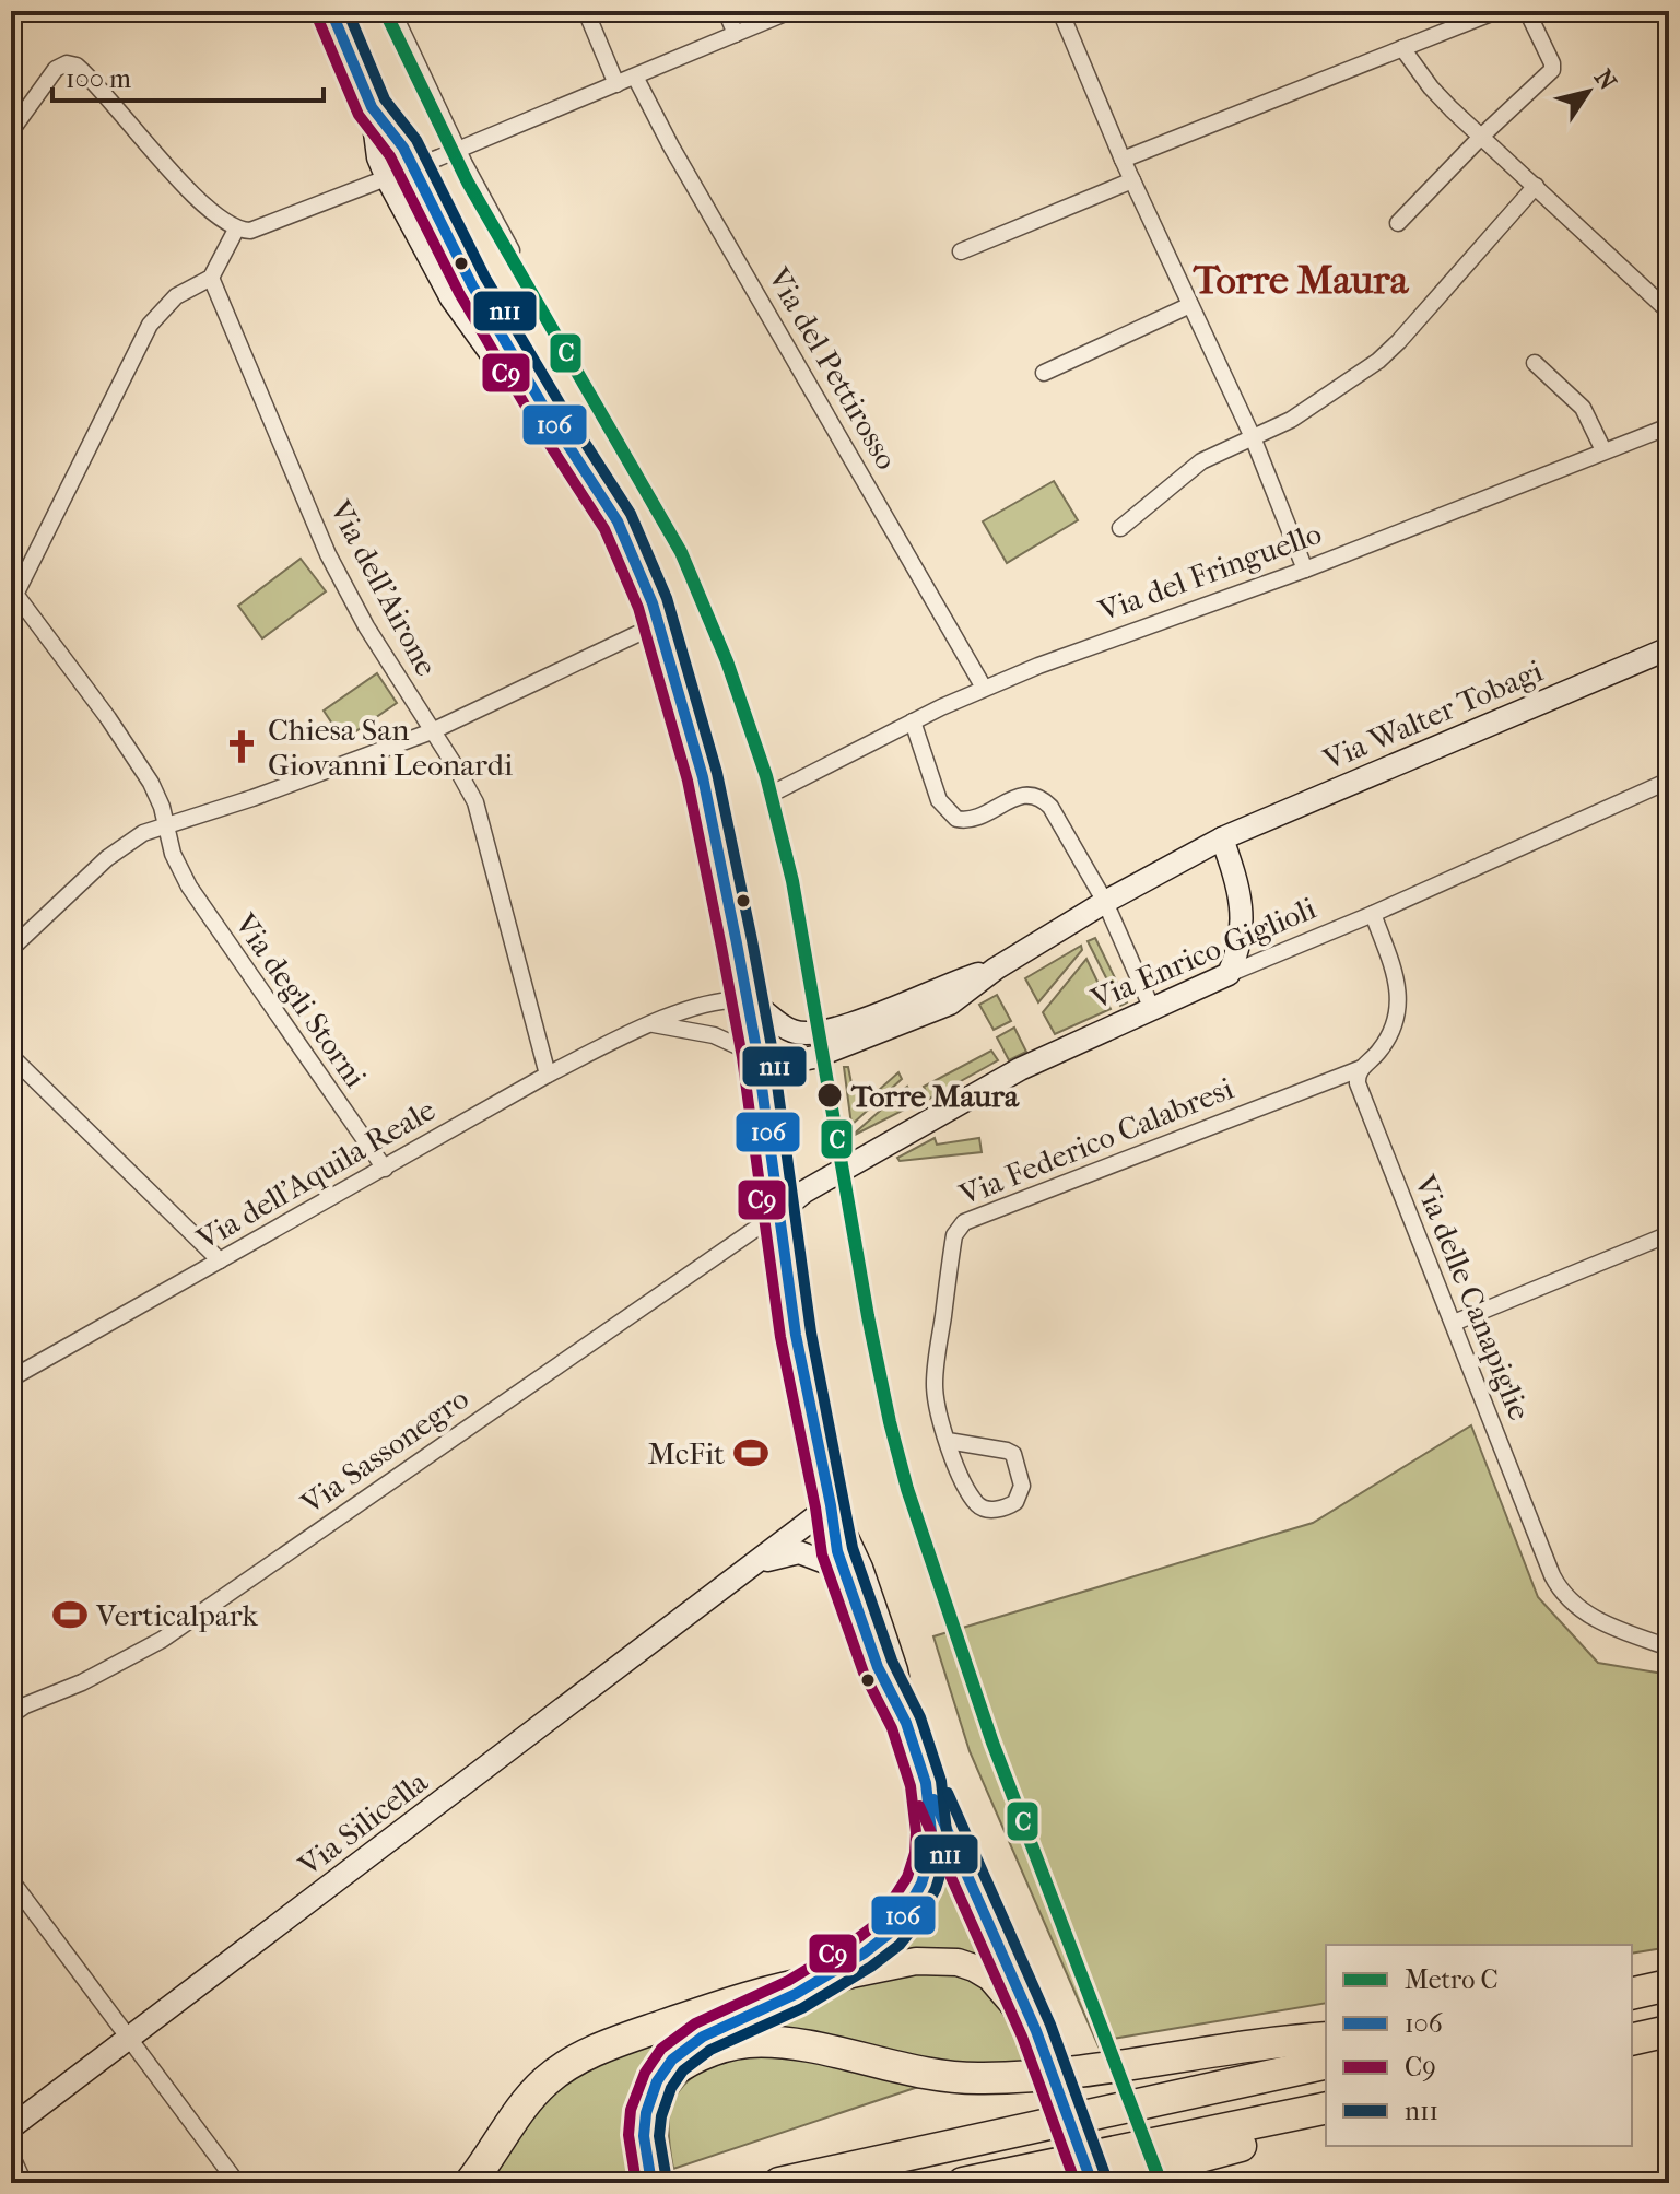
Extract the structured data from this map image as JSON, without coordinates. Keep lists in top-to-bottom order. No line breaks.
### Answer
{"streets":{"street":["Via del Pettirosso","Via del Fringuello","Via dell'Airone","Via Walter Tobagi","Via Enrico Giglioli","Via degli Storni","Via Federico Calabresi","Via dell'Aquila Reale","Via delle Canapiglie","Via Sassonegro","Via Silicella"]},"crossings":[["Via del Pettirosso","Via del Fringuello"],["Via dell'Airone","Via dell'Aquila Reale"],["Via Walter Tobagi","Via dell'Aquila Reale"],["Via Enrico Giglioli","Via Sassonegro"],["Via degli Storni","Via dell'Aquila Reale"],["Via Federico Calabresi","Via delle Canapiglie"]],"districts":["Torre Maura"],"places":{"church":["Chiesa San Giovanni Leonardi"],"other":["Torre Maura"],"sports":["McFit","Verticalpark"]},"lines":["metro line C","transit line 106","transit line n11","transit line C9"],"legend":["Metro C","106","C9","n11"],"scale_bar":"100 m","north":"top right"}
